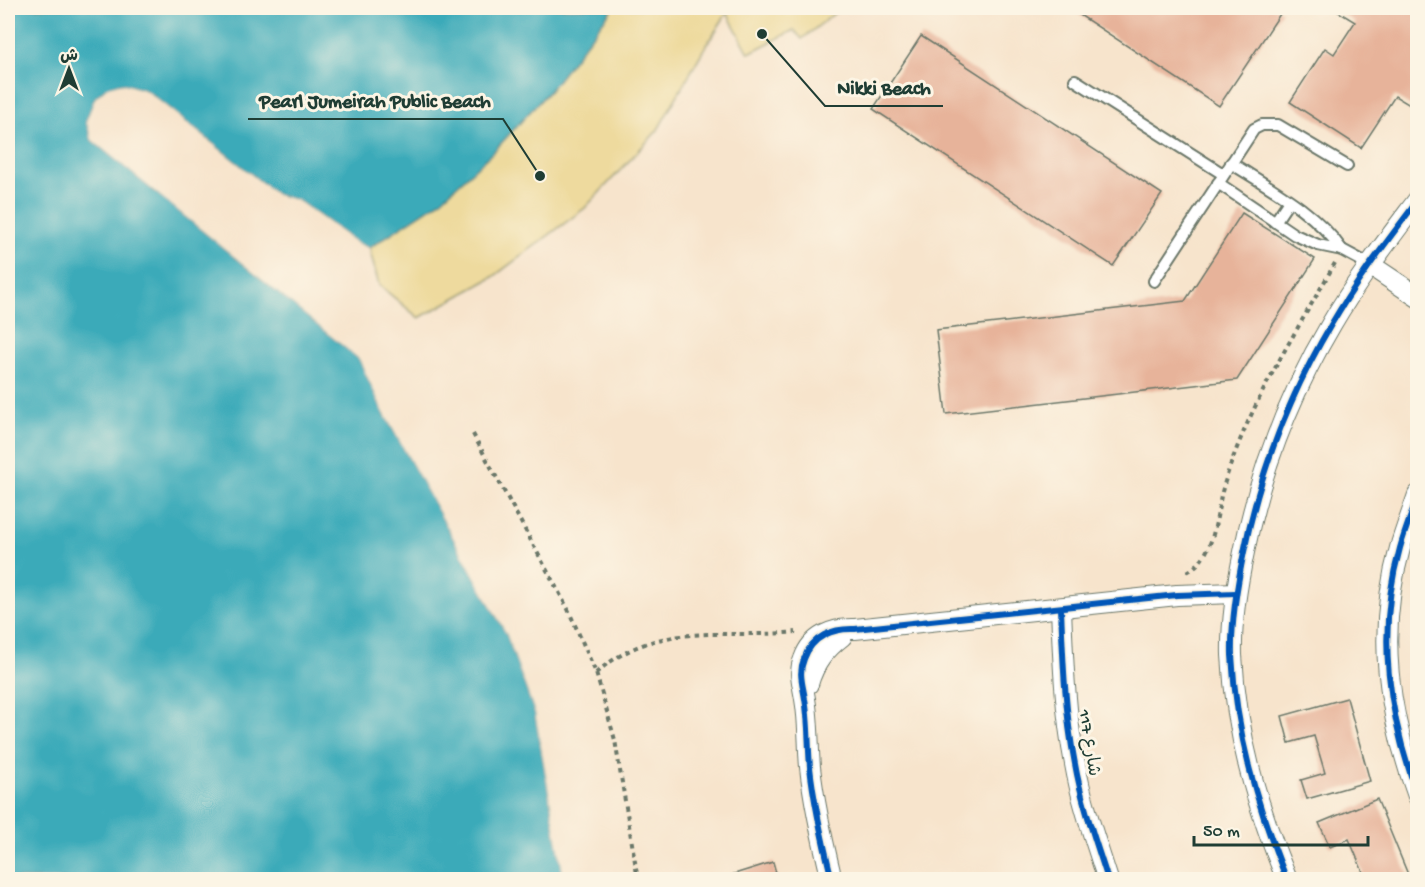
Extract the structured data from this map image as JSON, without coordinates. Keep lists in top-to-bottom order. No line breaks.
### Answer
{"streets":{"street":["شارع 117"]},"places":["Nikki Beach","Pearl Jumeirah Public Beach"],"scale_bar":"50 m","north":"top"}
